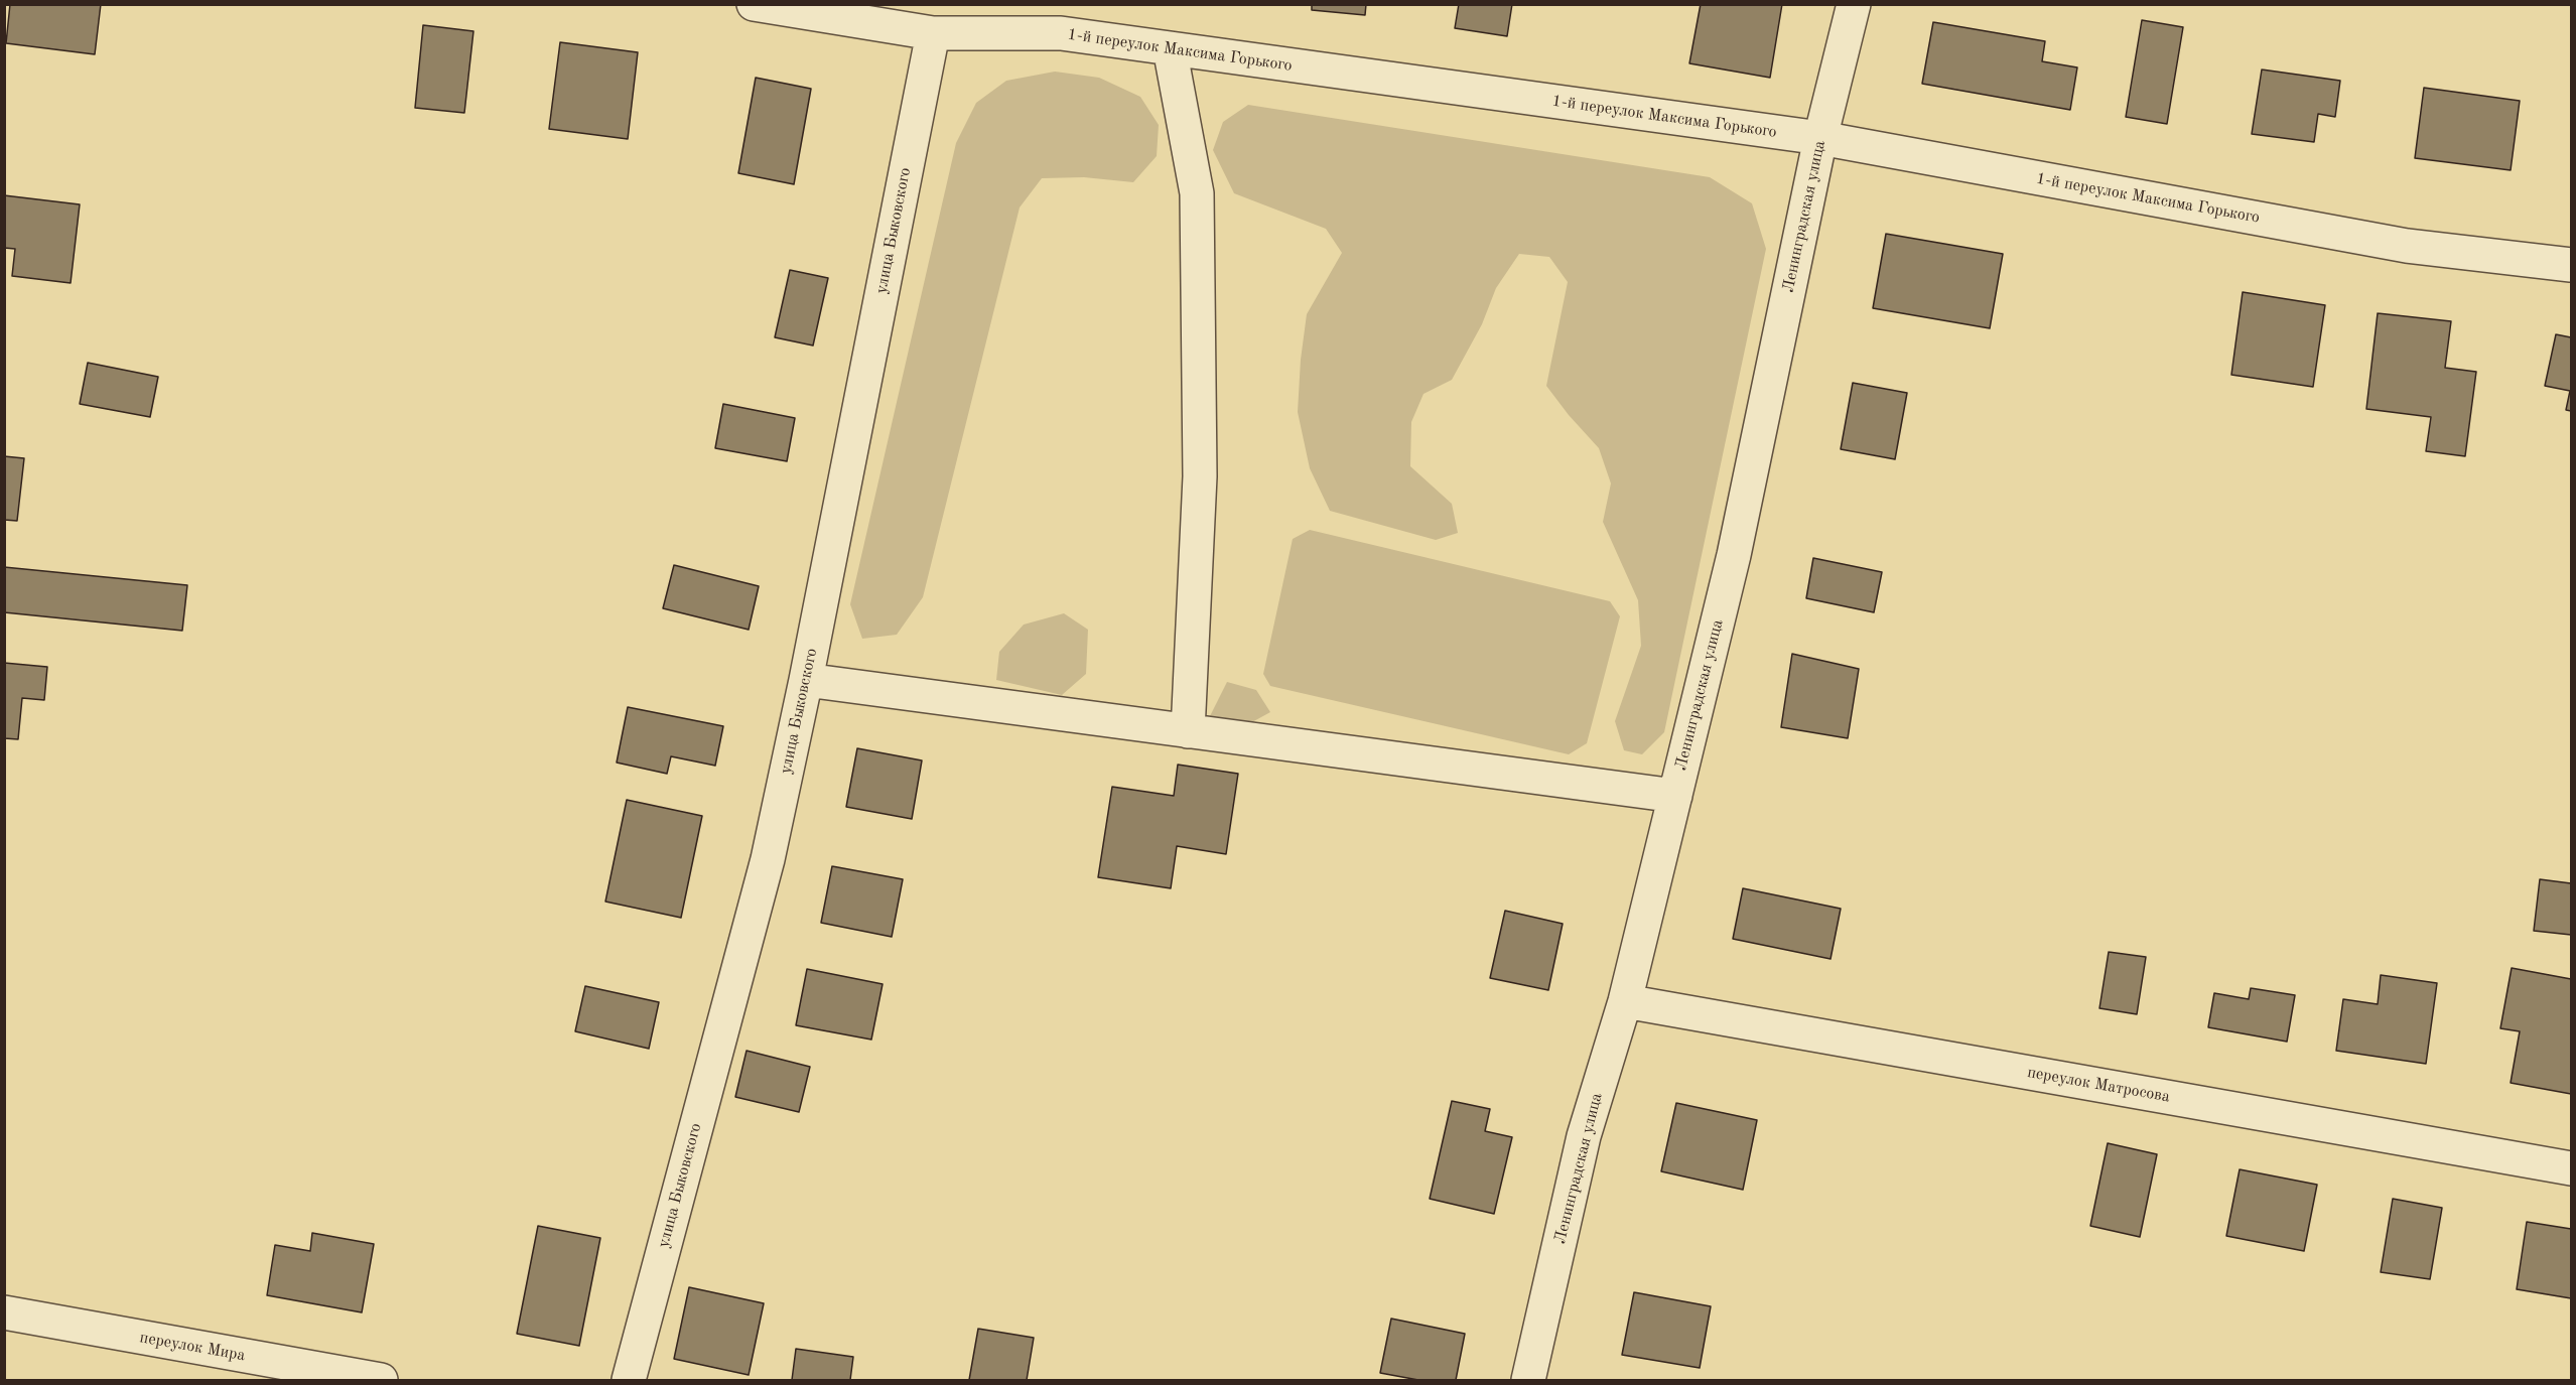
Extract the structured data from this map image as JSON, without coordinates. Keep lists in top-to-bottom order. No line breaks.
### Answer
{"streets":{"street":["1-й переулок Максима Горького","Ленинградская улица","улица Быковского","переулок Матросова","переулок Мира"]},"crossings":[["1-й переулок Максима Горького","Ленинградская улица"],["1-й переулок Максима Горького","улица Быковского"],["Ленинградская улица","переулок Матросова"]]}
